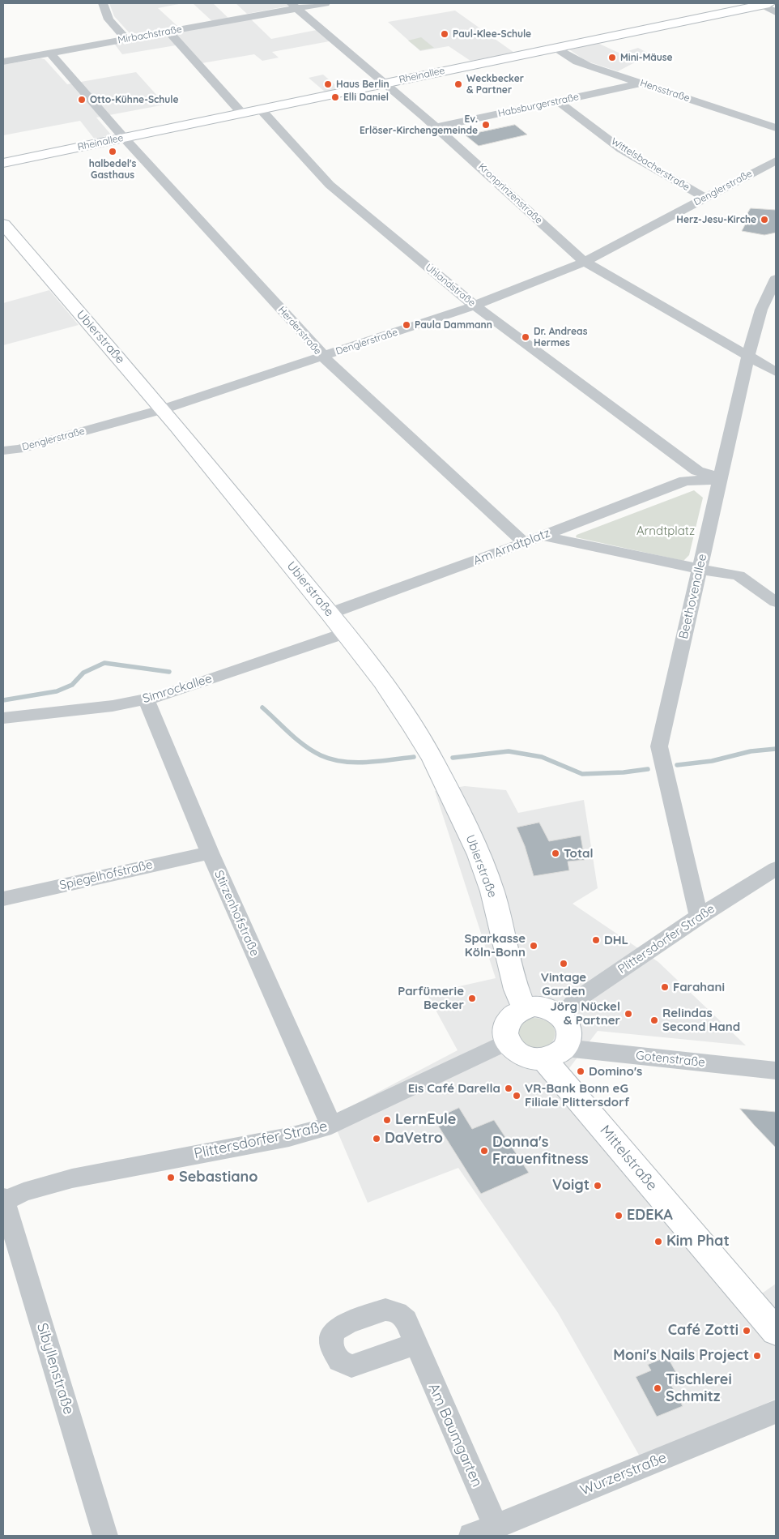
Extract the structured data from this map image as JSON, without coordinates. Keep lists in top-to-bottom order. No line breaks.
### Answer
{"streets":{"main road":["Rheinallee","Ubierstraße","Mittelstraße"],"street":["Mirbachstraße","Hensstraße","Habsburgerstraße","Wittelsbacherstraße","Denglerstraße","Kronprinzenstraße","Uhlandstraße","Herderstraße","Am Arndtplatz","Beethovenallee","Simrockallee","Spiegelhofstraße","Stirzenhofstraße","Plittersdorfer Straße","Gotenstraße","Sibyllenstraße","Am Baumgarten","Wurzerstraße"]},"crossings":[["Mirbachstraße","Kronprinzenstraße"],["Mirbachstraße","Herderstraße"],["Rheinallee","Hensstraße"],["Rheinallee","Kronprinzenstraße"],["Rheinallee","Uhlandstraße"],["Rheinallee","Herderstraße"],["Hensstraße","Habsburgerstraße"],["Habsburgerstraße","Wittelsbacherstraße"],["Habsburgerstraße","Kronprinzenstraße"],["Wittelsbacherstraße","Denglerstraße"],["Denglerstraße","Kronprinzenstraße"],["Denglerstraße","Uhlandstraße"],["Denglerstraße","Herderstraße"],["Denglerstraße","Ubierstraße"],["Kronprinzenstraße","Beethovenallee"],["Uhlandstraße","Am Arndtplatz"],["Herderstraße","Am Arndtplatz"],["Ubierstraße","Am Arndtplatz"],["Ubierstraße","Simrockallee"],["Ubierstraße","Plittersdorfer Straße"],["Ubierstraße","Gotenstraße"],["Ubierstraße","Mittelstraße"],["Am Arndtplatz","Beethovenallee"],["Beethovenallee","Plittersdorfer Straße"],["Simrockallee","Stirzenhofstraße"],["Spiegelhofstraße","Stirzenhofstraße"],["Stirzenhofstraße","Plittersdorfer Straße"],["Plittersdorfer Straße","Gotenstraße"],["Plittersdorfer Straße","Mittelstraße"],["Plittersdorfer Straße","Sibyllenstraße"],["Gotenstraße","Mittelstraße"],["Am Baumgarten","Wurzerstraße"]],"parks":["Arndtplatz"],"places":["Paul-Klee-Schule","Mini-Mäuse","Haus Berlin","Weckbecker & Partner","Elli Daniel","Otto-Kühne-Schule","Ev. Erlöser-Kirchengemeinde","halbedel's Gasthaus","Herz-Jesu-Kirche","Paula Dammann","Dr. Andreas Hermes","Total","DHL","Sparkasse Köln-Bonn","Vintage Garden","Farahani","Parfümerie Becker","Jörg Nückel & Partner","Relindas Second Hand","Domino's","Eis Café Darella","VR-Bank Bonn eG Filiale Plittersdorf","LernEule","DaVetro","Donna's Frauenfitness","Sebastiano","Voigt","EDEKA","Kim Phat","Café Zotti","Moni's Nails Project","Tischlerei Schmitz"]}
